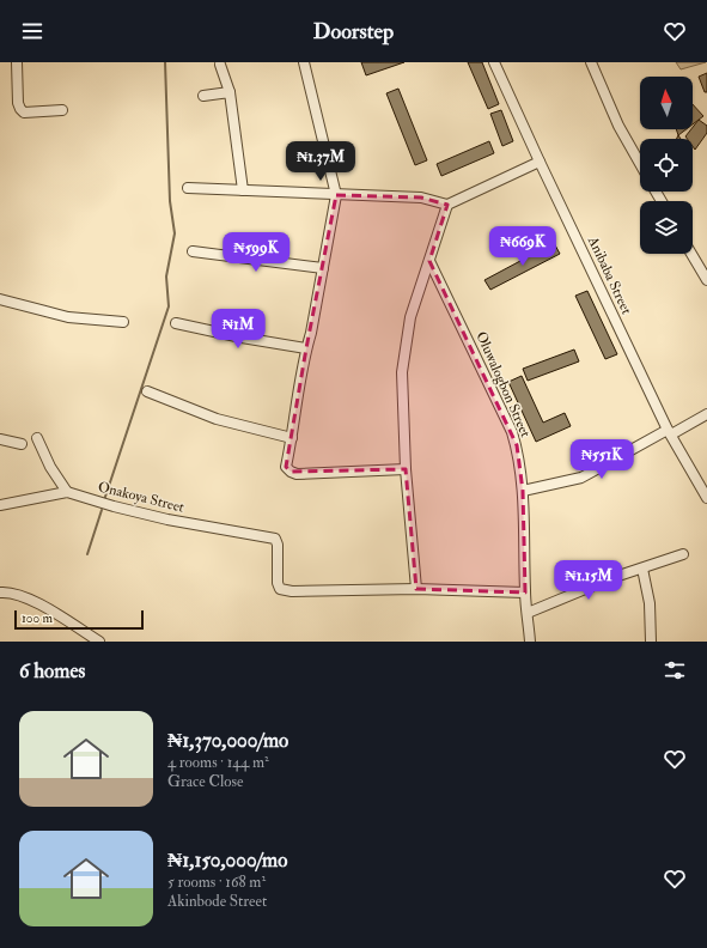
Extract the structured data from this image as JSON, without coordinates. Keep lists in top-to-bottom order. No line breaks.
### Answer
{"streets":{"street":["Anibaba Street","Oluwalogbon Street","Onakoya Street"]},"scale_bar":"100 m","north":"top","page":{"header":"Doorstep","price":["₦1.37M","₦669K","₦599K","₦1M","₦551K","₦1.15M"],"scale":"100 m","heading":"6 homes","list":[{"name":"₦1,370,000/mo","note":"4 rooms · 144 m² · Grace Close"},{"name":"₦1,150,000/mo","note":"5 rooms · 168 m² · Akinbode Street"}]}}
